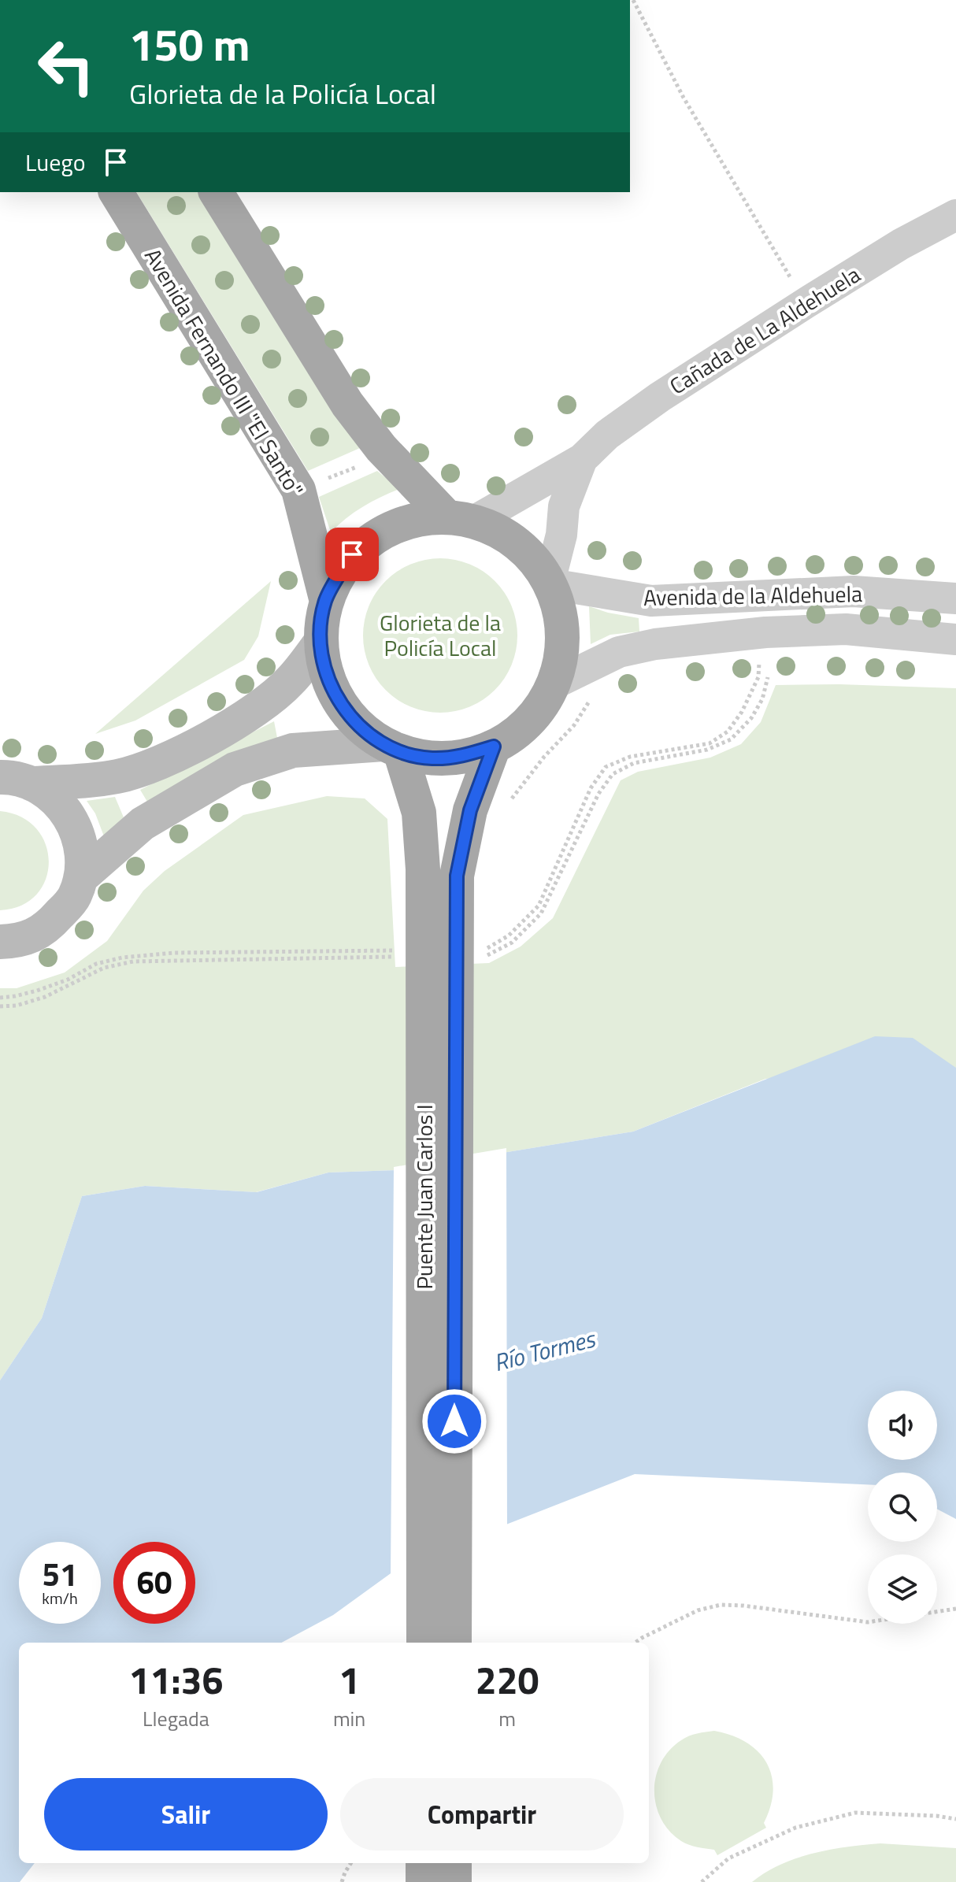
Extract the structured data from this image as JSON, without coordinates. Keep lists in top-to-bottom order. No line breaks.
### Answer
{"streets":{"main road":["Avenida Fernando III \"El Santo\"","Puente Juan Carlos I"],"street":["Cañada de La Aldehuela","Avenida de la Aldehuela"]},"crossings":[["Cañada de La Aldehuela","Avenida de la Aldehuela"]],"water":["Río Tormes"],"parks":["Glorieta de la Policía Local"],"page":{"turn":["150 m","Glorieta de la Policía Local"],"then":"Luego","speed":"51 km/h","limit":"60","eta":["11:36","Llegada","1","min","220","m"],"buttons":["Salir","Compartir"]}}
